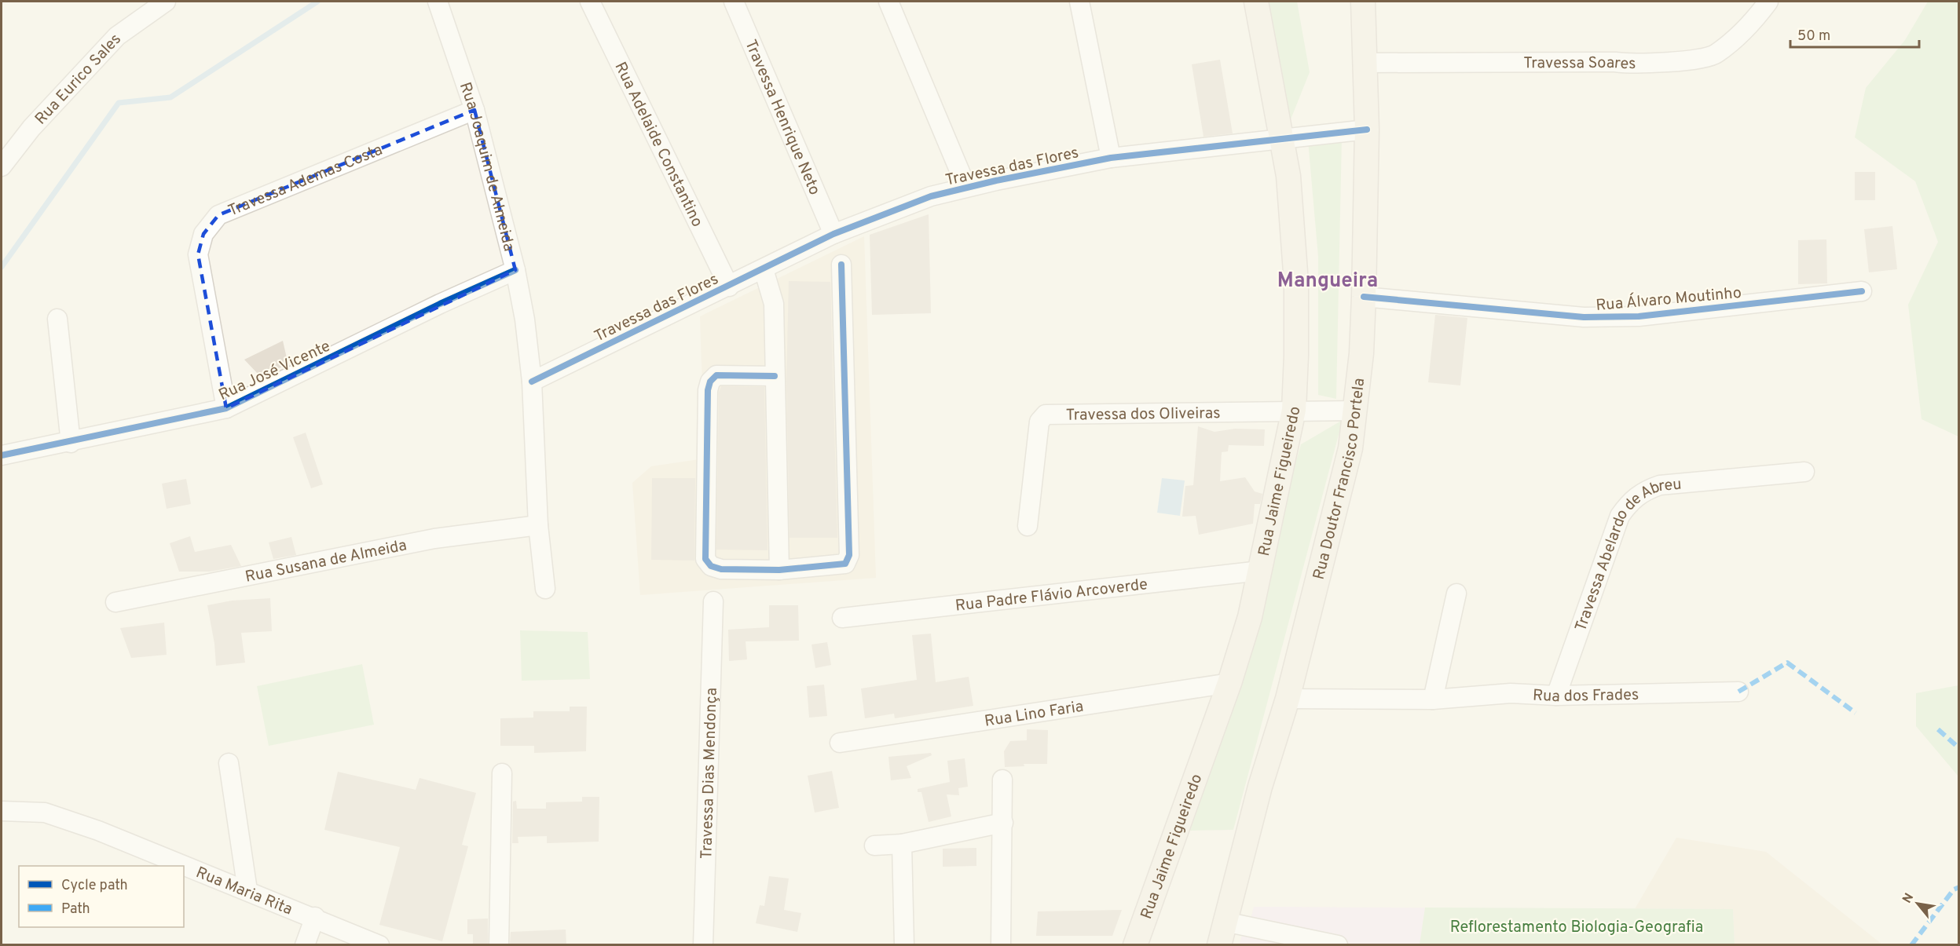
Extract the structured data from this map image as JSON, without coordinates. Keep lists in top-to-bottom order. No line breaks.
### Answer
{"streets":{"main road":["Rua Doutor Francisco Portela","Rua Jaime Figueiredo"],"street":["Travessa Soares","Rua Eurico Sales","Travessa Henrique Neto","Rua Adelaide Constantino","Travessa das Flores","Rua Joaquim de Almeida","Travessa Ademas Costa","Rua Álvaro Moutinho","Rua José Vicente","Travessa dos Oliveiras","Rua Susana de Almeida","Travessa Abelardo de Abreu","Rua Padre Flávio Arcoverde","Rua dos Frades","Rua Lino Faria","Travessa Dias Mendonça","Rua Maria Rita"]},"crossings":[["Travessa Soares","Rua Doutor Francisco Portela"],["Travessa Henrique Neto","Travessa das Flores"],["Rua Adelaide Constantino","Travessa das Flores"],["Travessa das Flores","Rua Joaquim de Almeida"],["Travessa das Flores","Rua Doutor Francisco Portela"],["Travessa das Flores","Rua Jaime Figueiredo"],["Rua Joaquim de Almeida","Travessa Ademas Costa"],["Rua Joaquim de Almeida","Rua José Vicente"],["Rua Joaquim de Almeida","Rua Susana de Almeida"],["Travessa Ademas Costa","Rua José Vicente"],["Rua Álvaro Moutinho","Rua Doutor Francisco Portela"],["Travessa dos Oliveiras","Rua Doutor Francisco Portela"],["Travessa dos Oliveiras","Rua Jaime Figueiredo"],["Rua Doutor Francisco Portela","Rua dos Frades"],["Rua Jaime Figueiredo","Rua Padre Flávio Arcoverde"],["Rua Jaime Figueiredo","Rua Lino Faria"],["Travessa Abelardo de Abreu","Rua dos Frades"]],"districts":["Mangueira"],"parks":["Reflorestamento Biologia-Geografia"],"legend":["Cycle path","Path"],"scale_bar":"50 m","north":"top left"}
